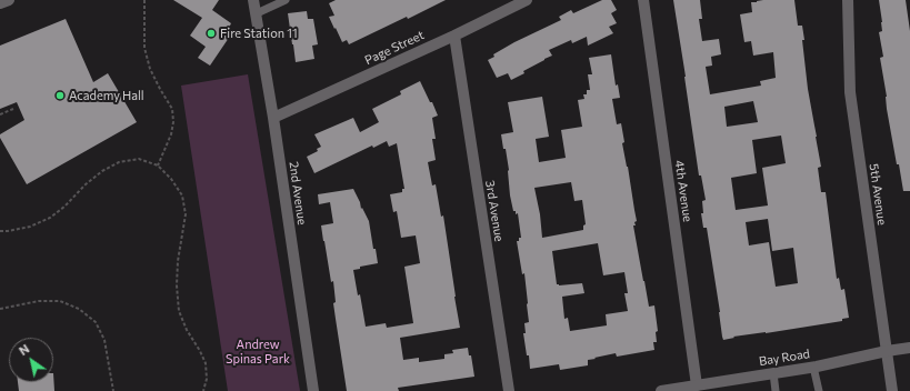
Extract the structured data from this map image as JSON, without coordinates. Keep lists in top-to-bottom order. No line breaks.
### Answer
{"streets":{"street":["Page Street","4th Avenue","2nd Avenue","5th Avenue","3rd Avenue","Bay Road"]},"crossings":[["Page Street","2nd Avenue"],["Page Street","3rd Avenue"],["4th Avenue","Bay Road"],["5th Avenue","Bay Road"]],"parks":["Andrew Spinas Park"],"places":["Fire Station 11","Academy Hall"],"north":"top left"}
